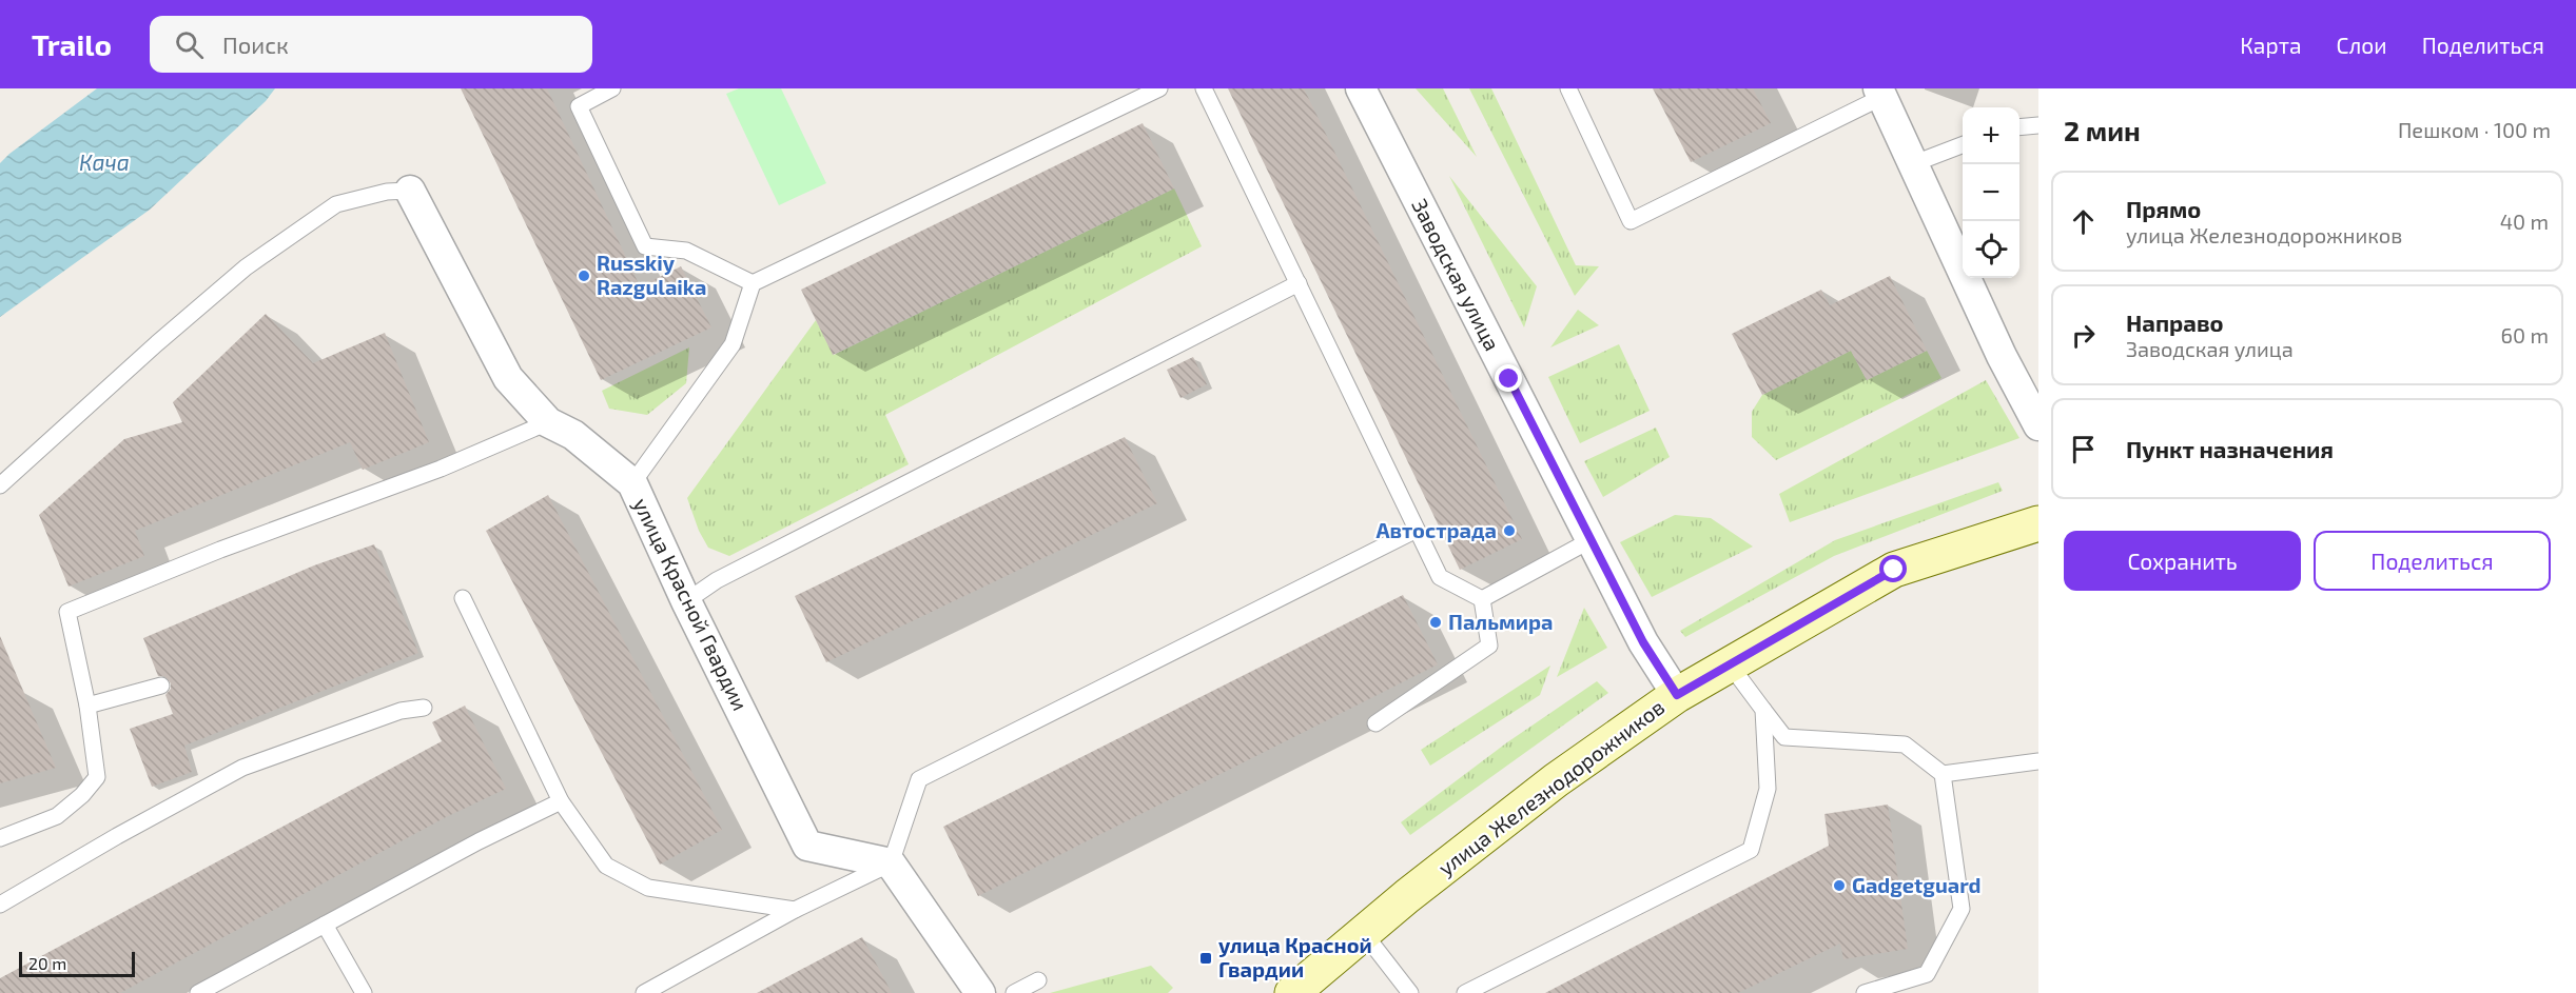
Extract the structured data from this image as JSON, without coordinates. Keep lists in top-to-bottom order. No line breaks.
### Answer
{"streets":{"street":["Заводская улица","улица Красной Гвардии","улица Железнодорожников"]},"crossings":[["Заводская улица","улица Железнодорожников"]],"water":["Кача"],"places":{"other":["Russkiy Razgulaika","Автострада","Пальмира","Gadgetguard"],"transit":["улица Красной Гвардии"]},"scale_bar":"20 m","page":{"header":"Trailo","search":"Поиск","nav":["Карта","Слои","Поделиться"],"heading":["2 мин","Пешком · 100 m"],"map_buttons":["+","−"],"list":[["Прямо","улица Железнодорожников","40 m"],["Направо","Заводская улица","60 m"],"Пункт назначения"],"buttons":["Сохранить","Поделиться"],"scale":"20 m"}}
